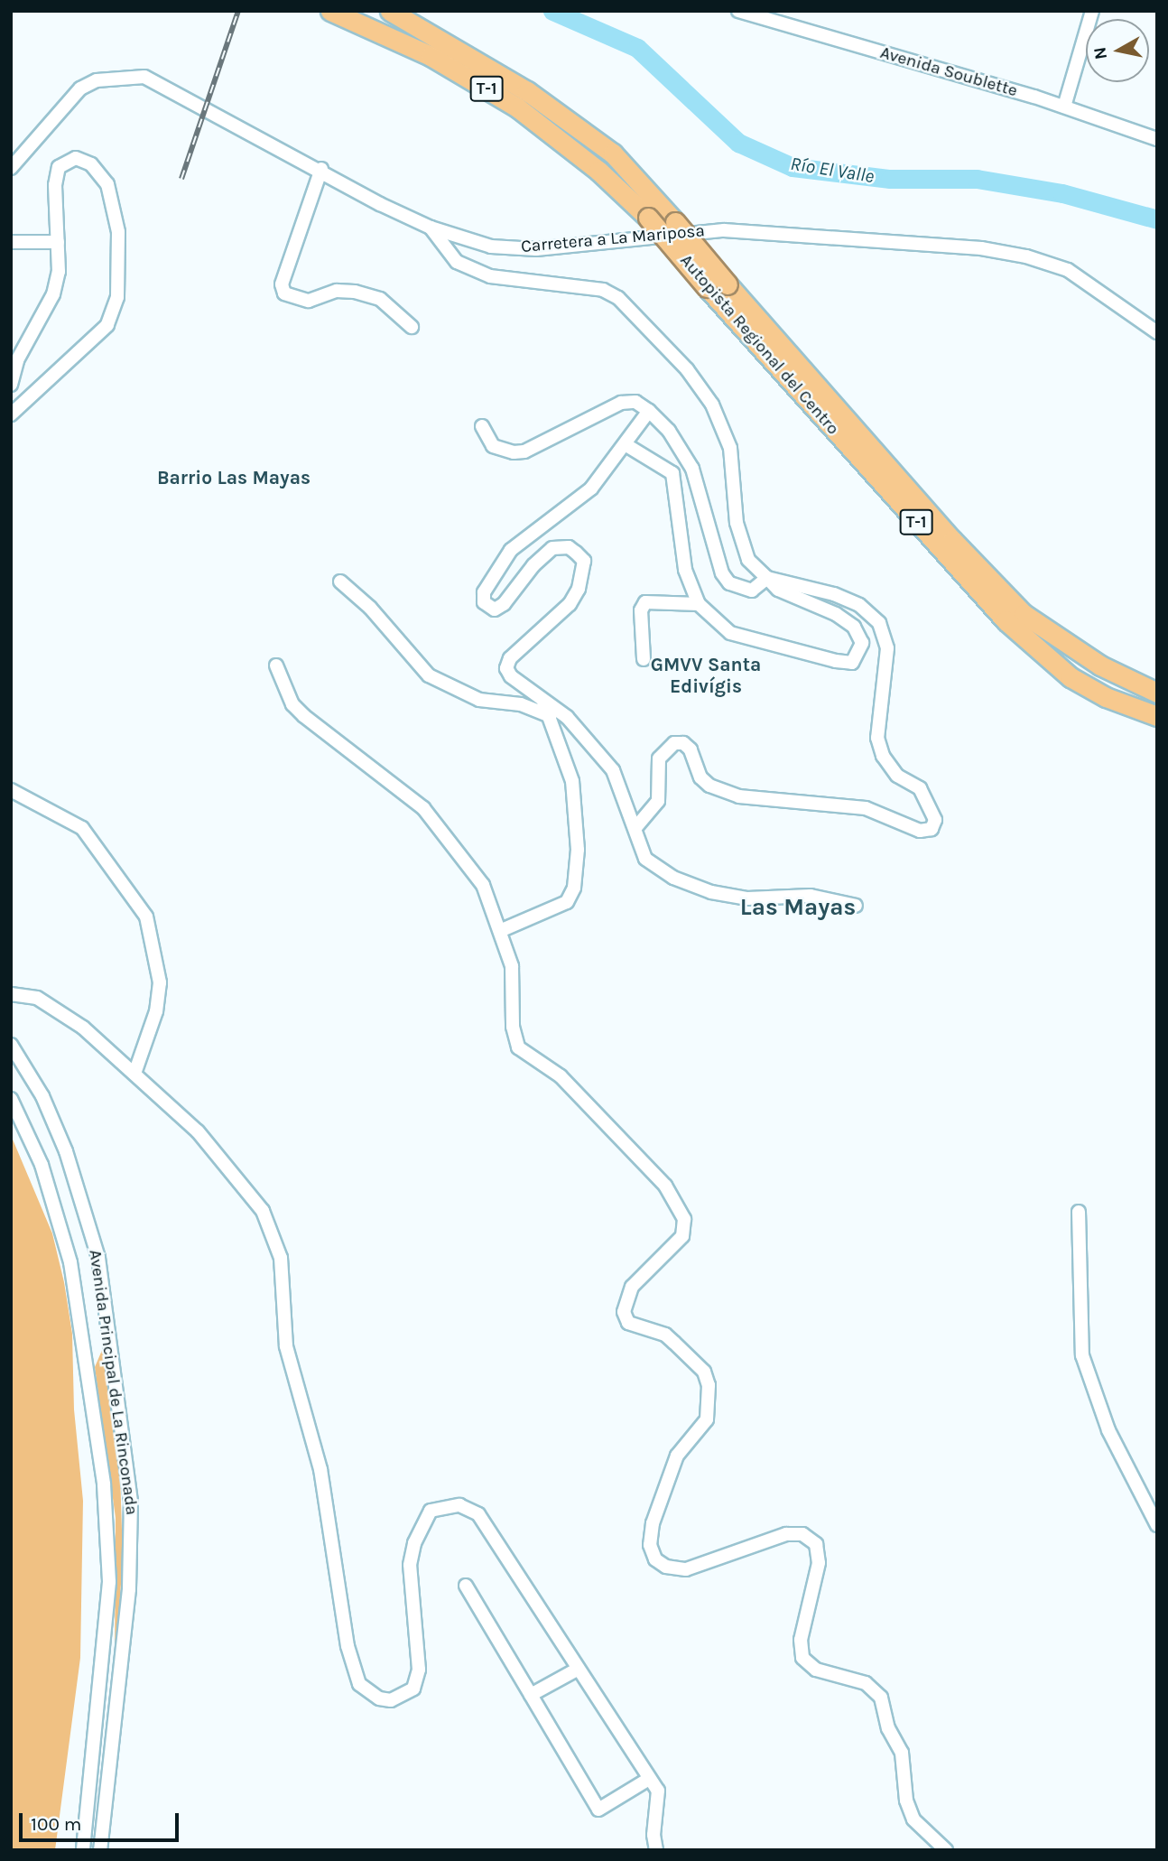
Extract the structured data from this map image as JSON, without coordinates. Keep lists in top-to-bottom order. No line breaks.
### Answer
{"streets":{"highway":["T-1","Autopista Regional del Centro"],"street":["Avenida Soublette","Carretera a La Mariposa","Avenida Principal de La Rinconada"]},"districts":["Barrio Las Mayas","GMVV Santa Edivígis","Las Mayas"],"water":["Río El Valle"],"scale_bar":"100 m","north":"left"}
